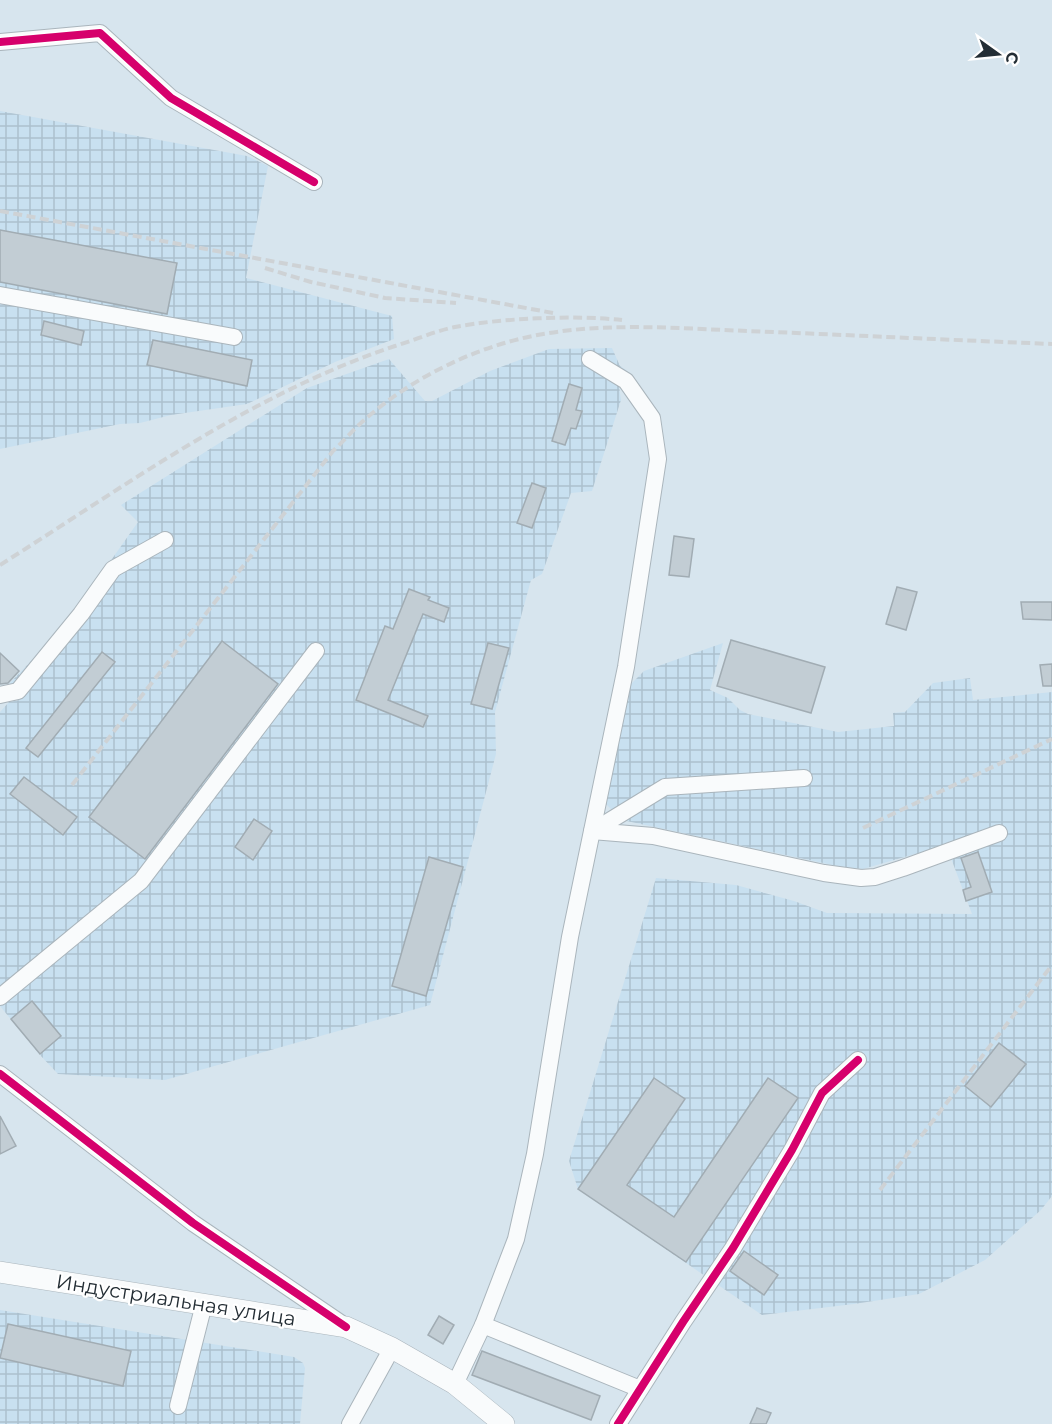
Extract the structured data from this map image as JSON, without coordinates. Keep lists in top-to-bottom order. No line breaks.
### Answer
{"streets":{"main road":["Индустриальная улица"]},"north":"right"}
